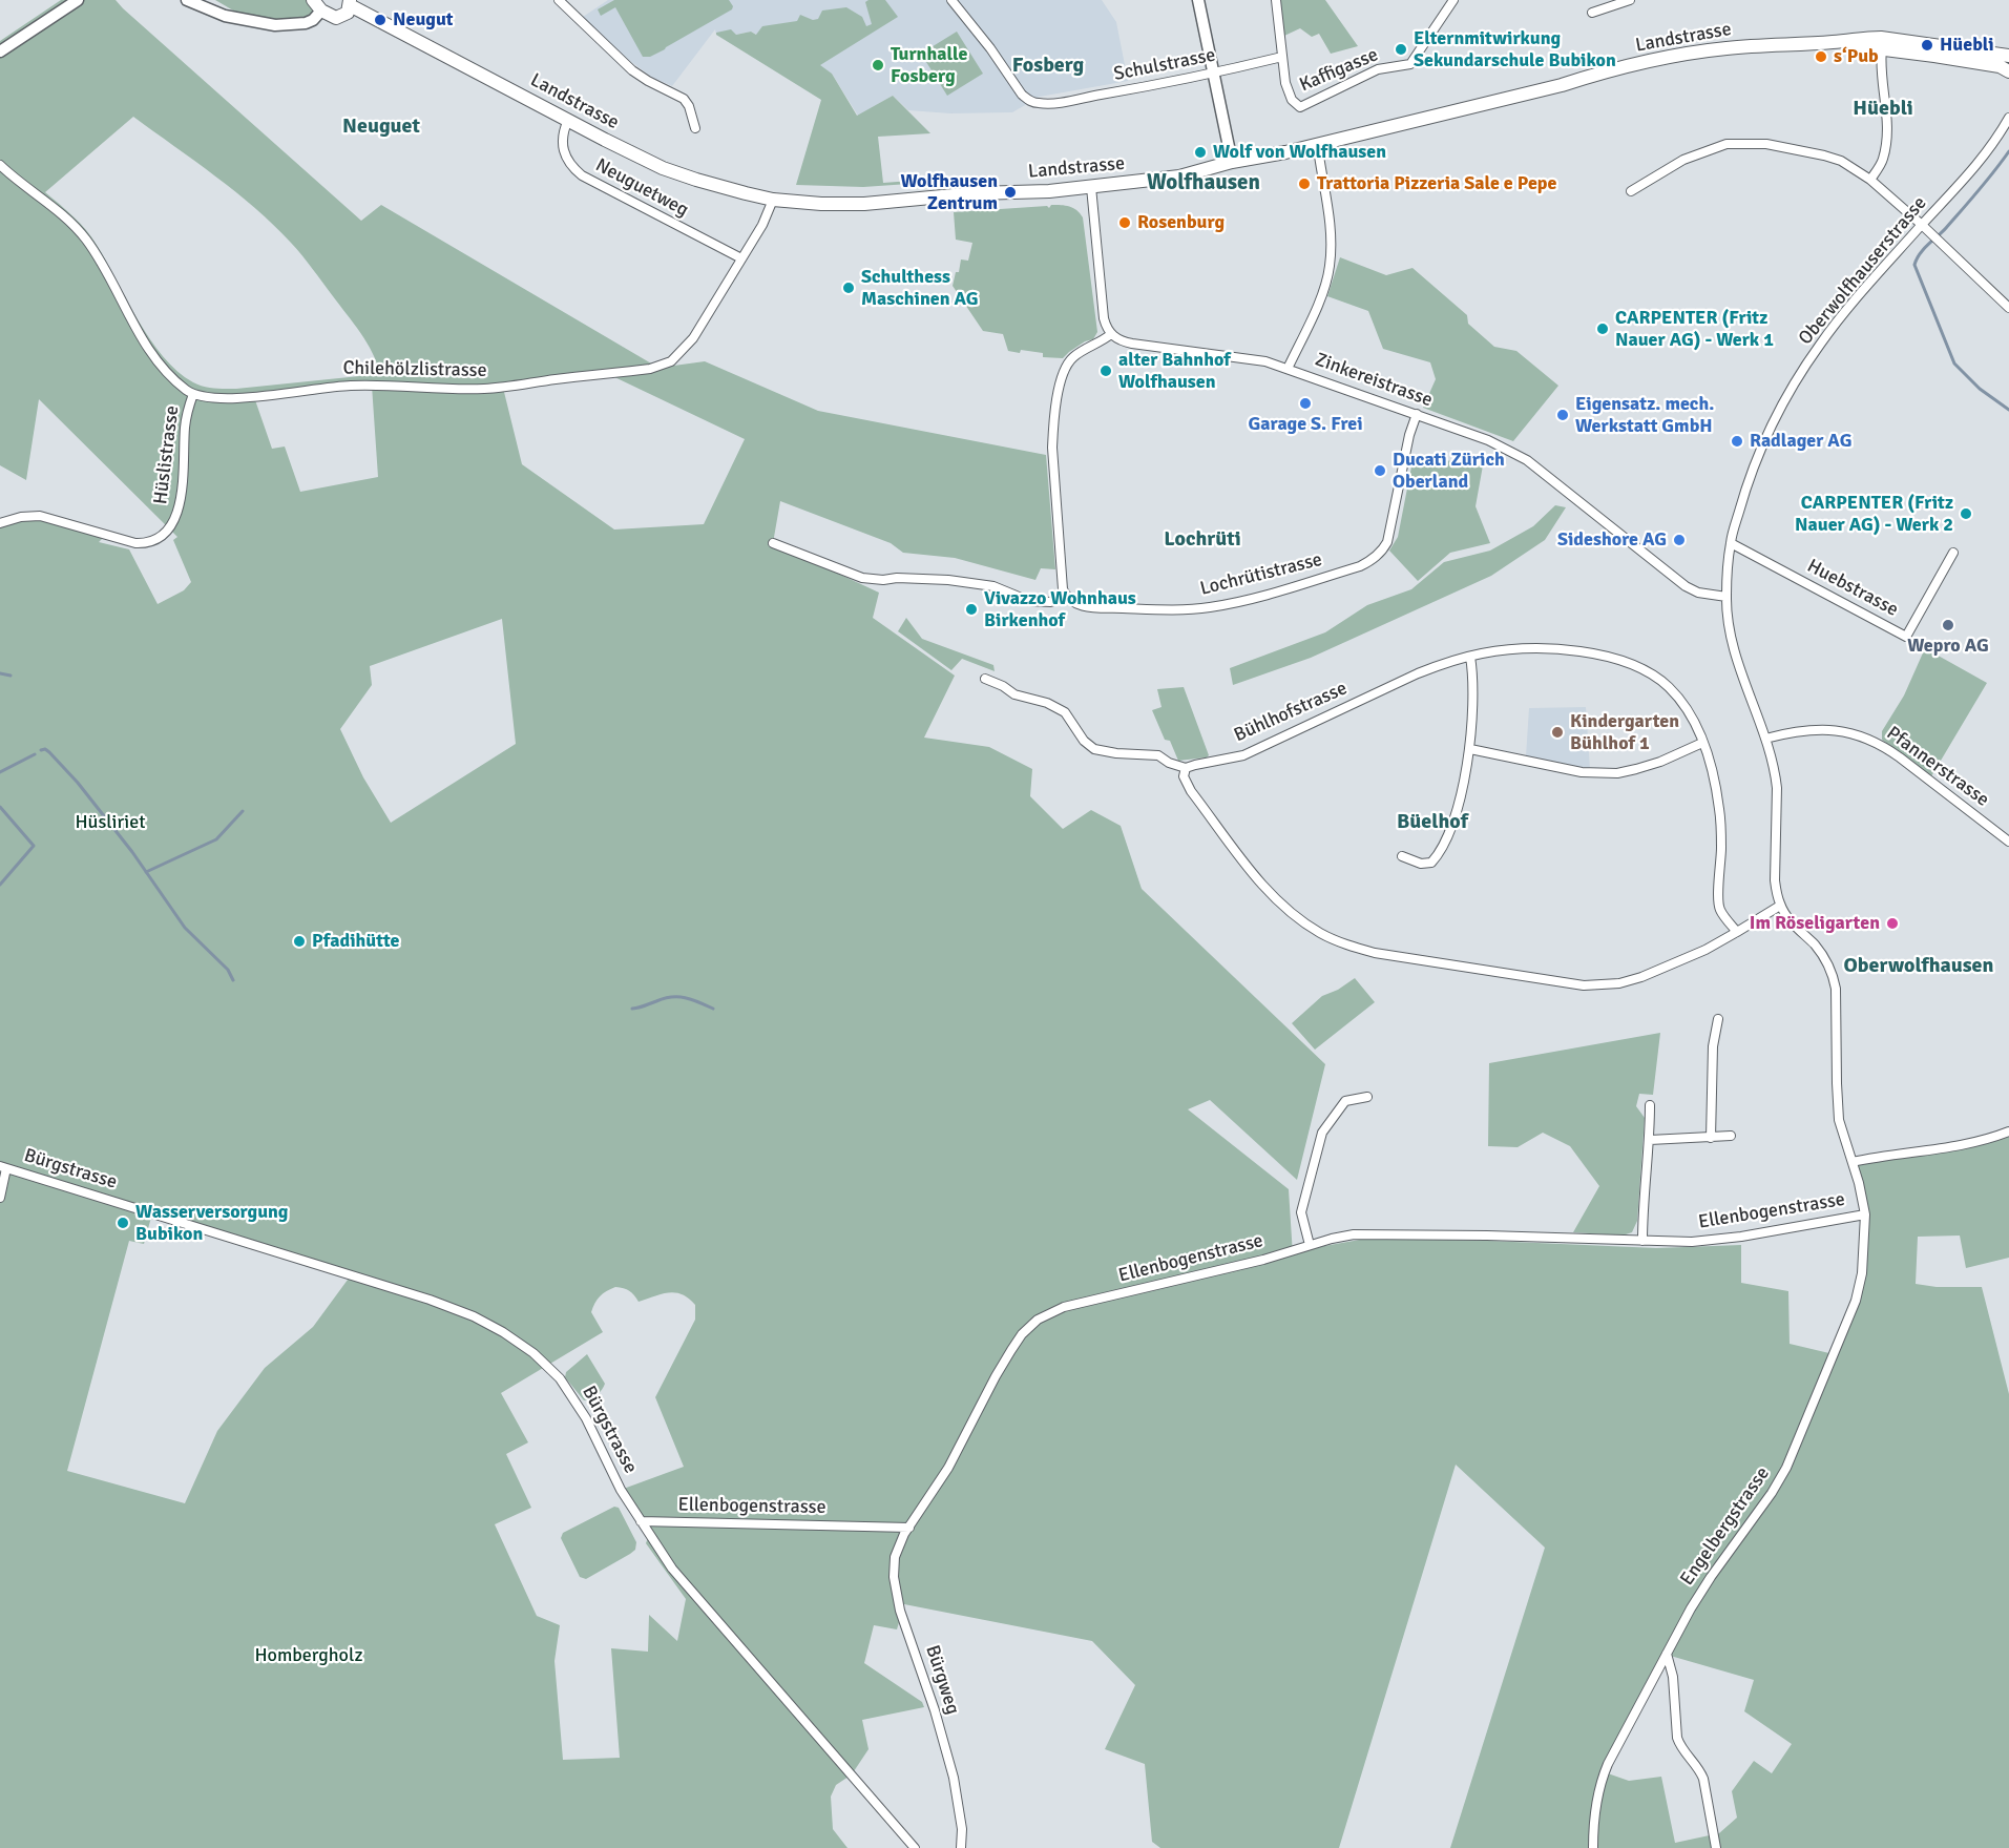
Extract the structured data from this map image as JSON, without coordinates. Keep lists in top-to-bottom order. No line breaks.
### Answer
{"streets":{"main road":["Landstrasse"],"street":["Schulstrasse","Kaffigasse","Neuguetweg","Oberwolfhauserstrasse","Chilehölzlistrasse","Zinkereistrasse","Hüslistrasse","Lochrütistrasse","Huebstrasse","Bühlhofstrasse","Pfannerstrasse","Bürgstrasse","Ellenbogenstrasse","Engelbergstrasse","Bürgweg"]},"crossings":[["Landstrasse","Neuguetweg"],["Landstrasse","Chilehölzlistrasse"],["Schulstrasse","Kaffigasse"],["Neuguetweg","Chilehölzlistrasse"],["Oberwolfhauserstrasse","Zinkereistrasse"],["Oberwolfhauserstrasse","Huebstrasse"],["Oberwolfhauserstrasse","Pfannerstrasse"],["Oberwolfhauserstrasse","Ellenbogenstrasse"],["Oberwolfhauserstrasse","Engelbergstrasse"],["Chilehölzlistrasse","Hüslistrasse"],["Zinkereistrasse","Lochrütistrasse"],["Bürgstrasse","Ellenbogenstrasse"],["Ellenbogenstrasse","Engelbergstrasse"],["Ellenbogenstrasse","Bürgweg"]],"districts":["Fosberg","Hüebli","Neuguet","Wolfhausen","Lochrüti","Büelhof","Oberwolfhausen"],"parks":["Hüsliriet","Hombergholz"],"places":["Neugut","Hüebli","Elternmitwirkung Sekundarschule Bubikon","s‘Pub","Turnhalle Fosberg","Wolf von Wolfhausen","Trattoria Pizzeria Sale e Pepe","Wolfhausen Zentrum","Rosenburg","Schulthess Maschinen AG","CARPENTER (Fritz Nauer AG) - Werk 1","alter Bahnhof Wolfhausen","Garage S. Frei","Eigensatz. mech. Werkstatt GmbH","Radlager AG","Ducati Zürich Oberland","CARPENTER (Fritz Nauer AG) - Werk 2","Sideshore AG","Vivazzo Wohnhaus Birkenhof","Wepro AG","Kindergarten Bühlhof 1","Im Röseligarten","Pfadihütte","Wasserversorgung Bubikon"]}
